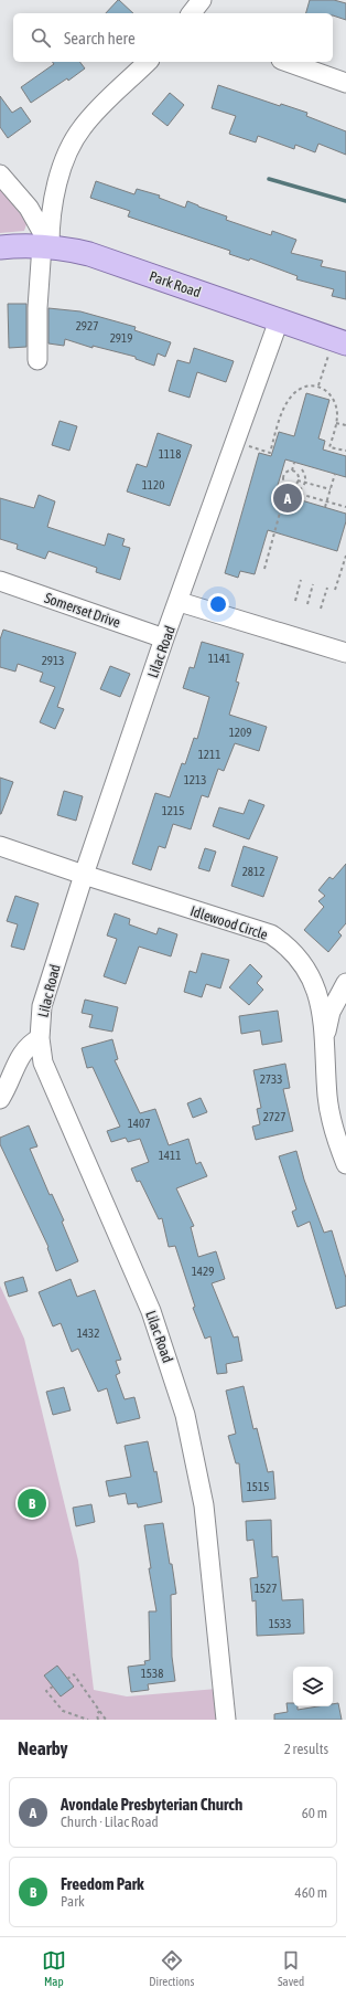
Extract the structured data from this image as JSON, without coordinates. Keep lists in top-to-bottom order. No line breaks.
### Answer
{"streets":{"main road":["Park Road"],"street":["Somerset Drive","Lilac Road","Idlewood Circle"]},"crossings":[["Park Road","Lilac Road"],["Somerset Drive","Lilac Road"],["Lilac Road","Idlewood Circle"]],"house_numbers":["2927","2919","1118","1120","1141","2913","1209","1211","1213","1215","2812","2733","2727","1407","1411","1429","1432","1515","1527","1533","1538"],"page":{"search":"Search here","pins":["A","B"],"heading":["Nearby","2 results"],"list":[{"mark":"A","name":"Avondale Presbyterian Church","note":"Church · Lilac Road","value":"60 m"},{"mark":"B","name":"Freedom Park","note":"Park","value":"460 m"}],"nav":["Map","Directions","Saved"]}}
